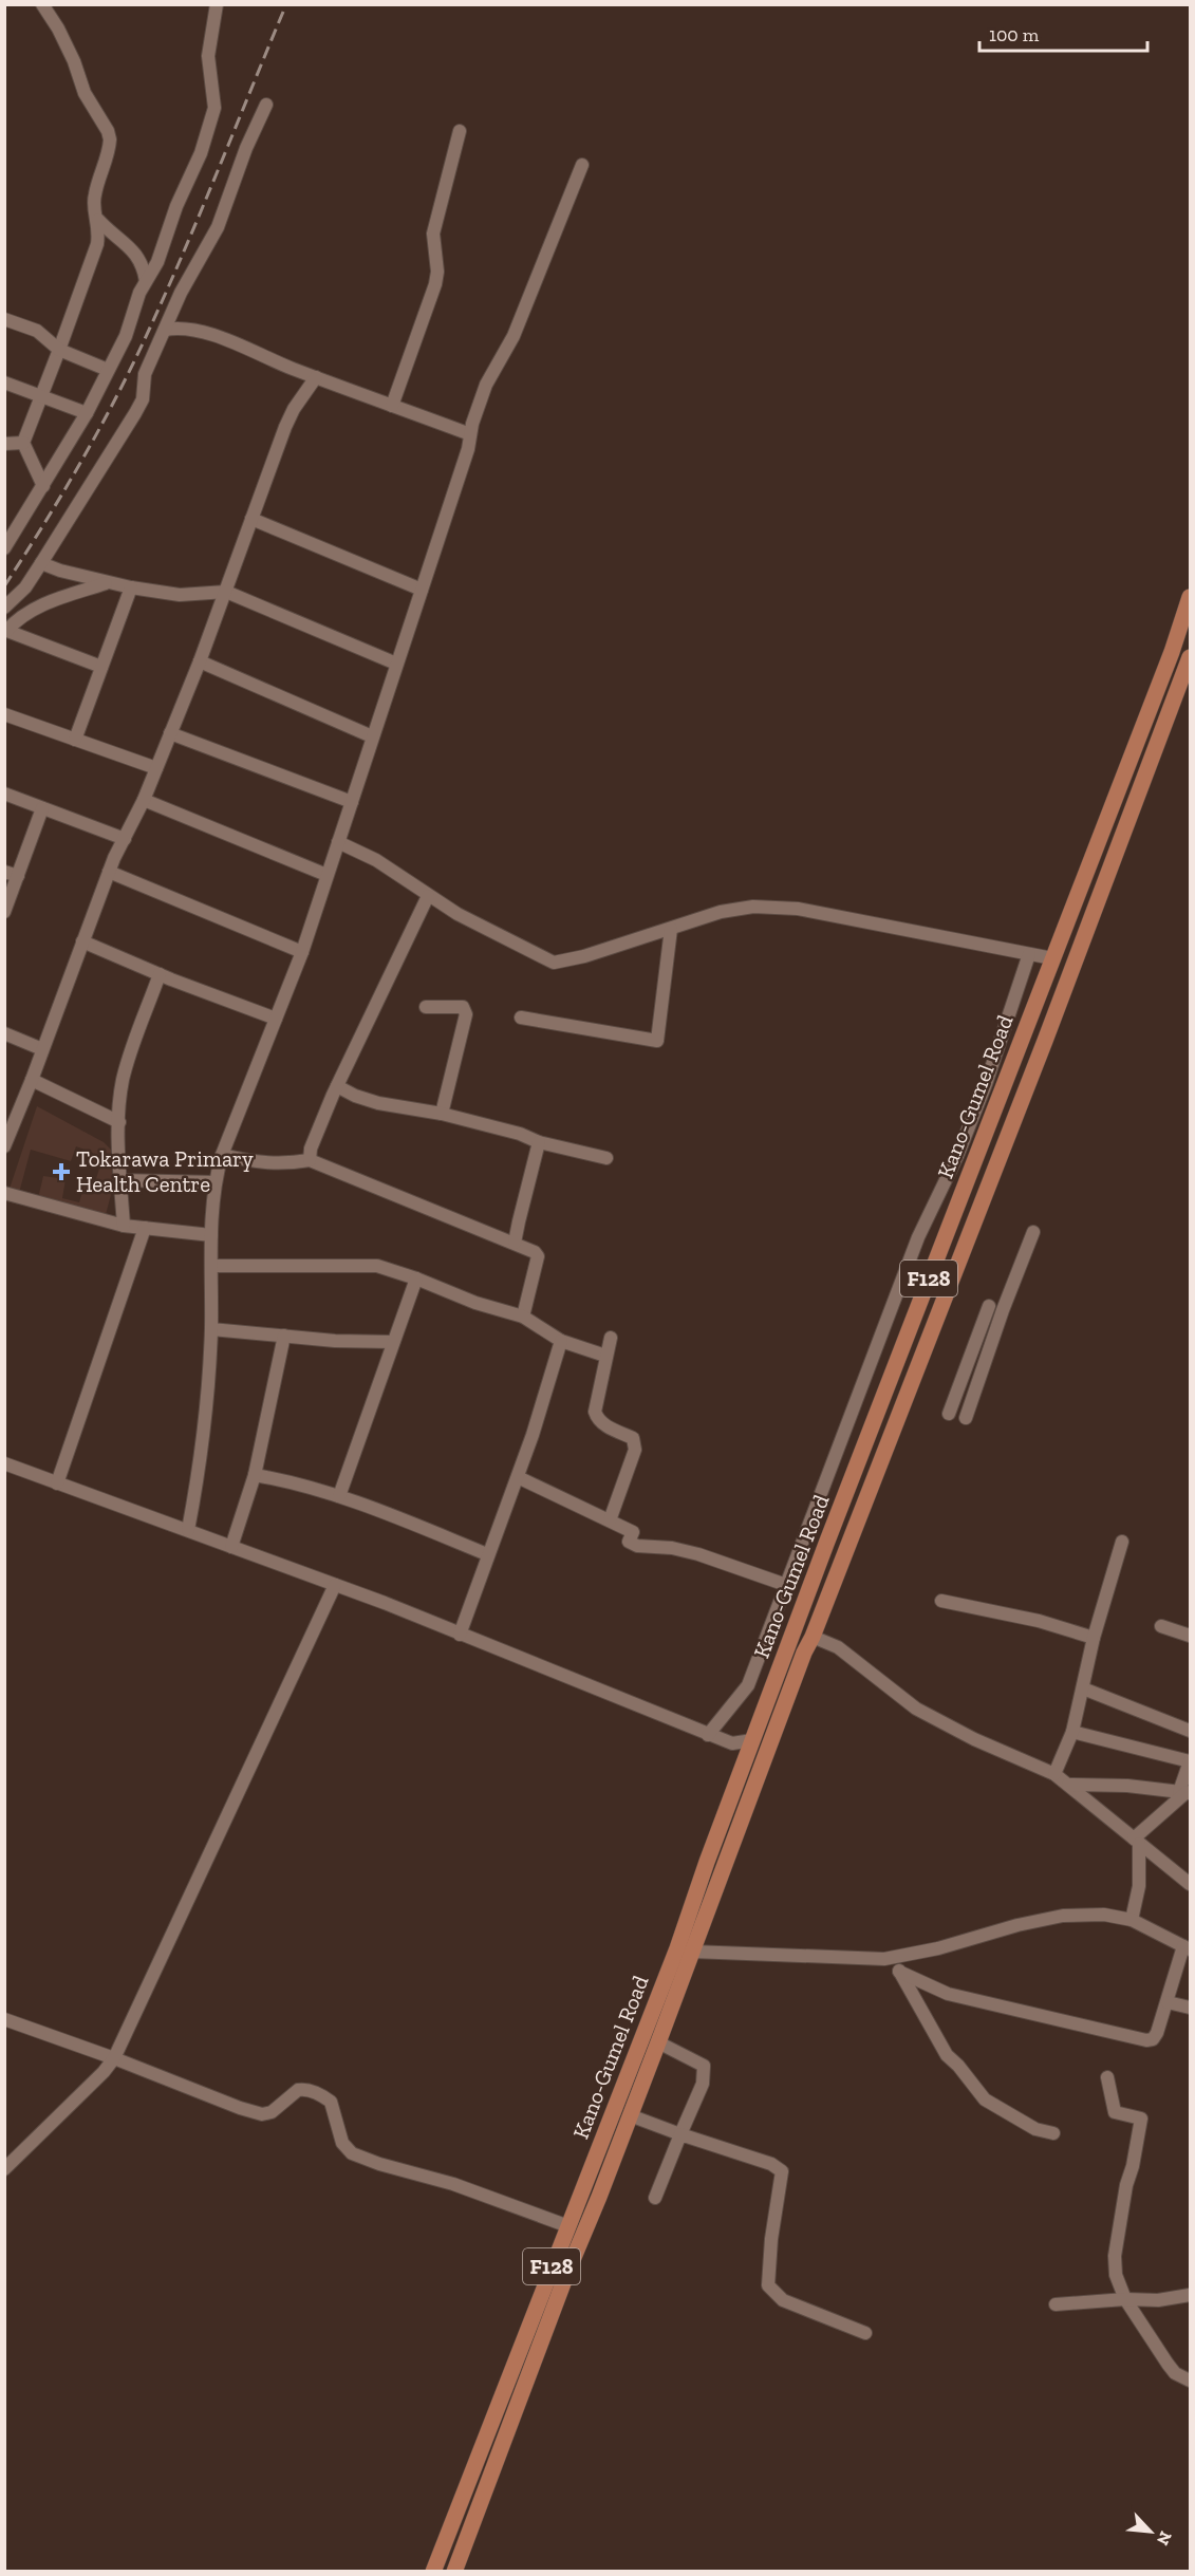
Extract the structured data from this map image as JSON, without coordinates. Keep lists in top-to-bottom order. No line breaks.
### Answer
{"streets":{"main road":["Kano-Gumel Road","F128"]},"places":{"health":["Tokarawa Primary Health Centre"]},"scale_bar":"100 m","north":"bottom right"}
